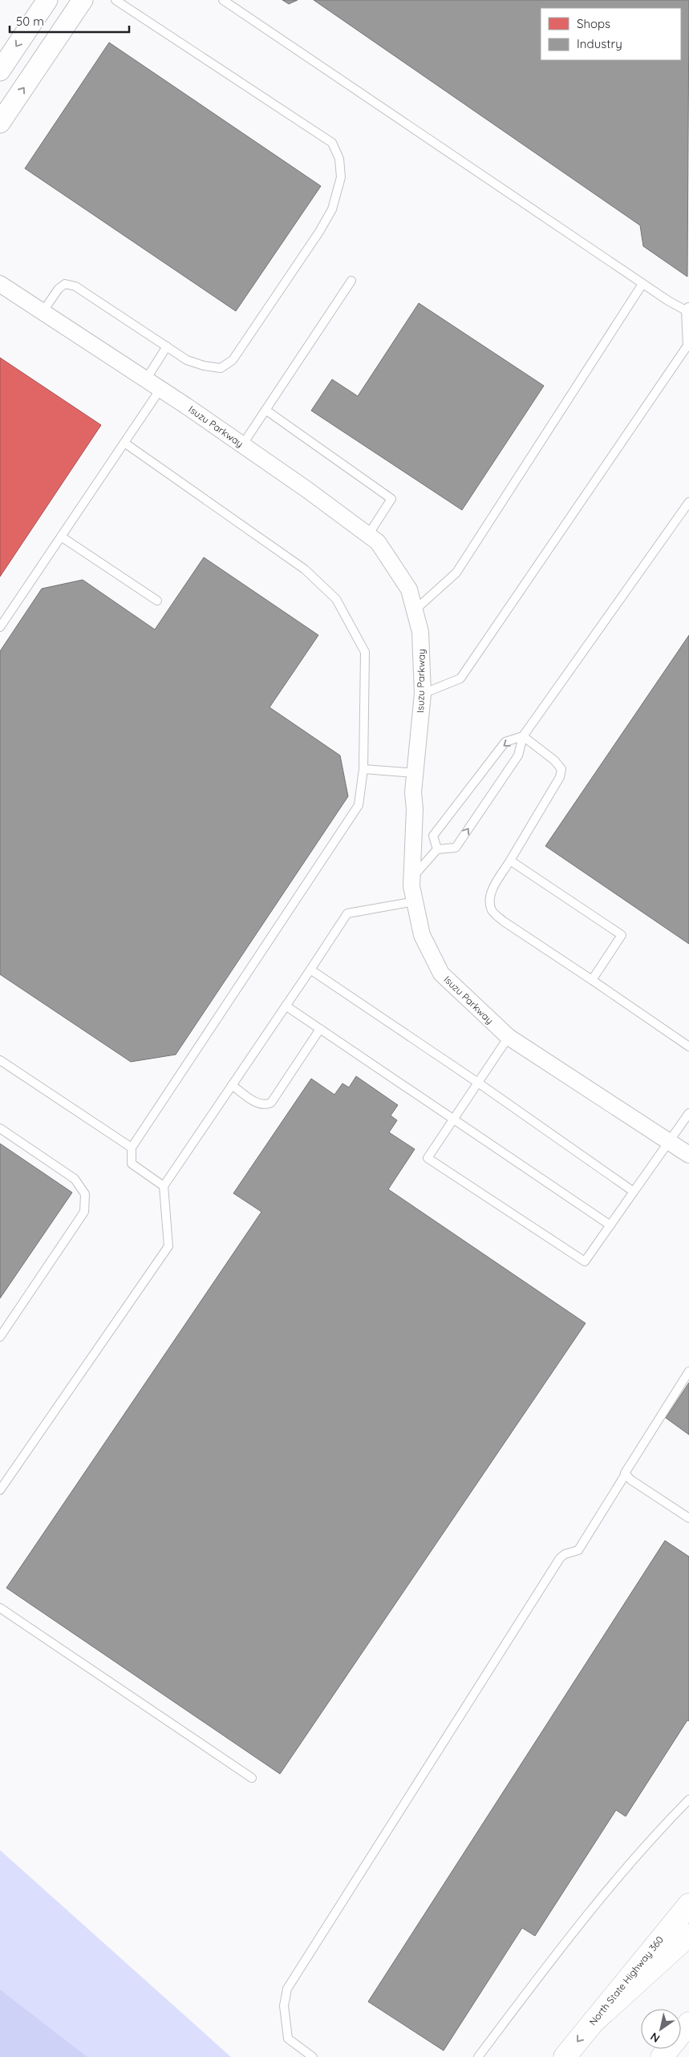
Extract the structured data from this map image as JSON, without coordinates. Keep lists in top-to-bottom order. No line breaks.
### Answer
{"streets":{"main road":["North State Highway 360"],"street":["Isuzu Parkway"]},"legend":["Shops","Industry"],"scale_bar":"50 m","north":"bottom left"}
